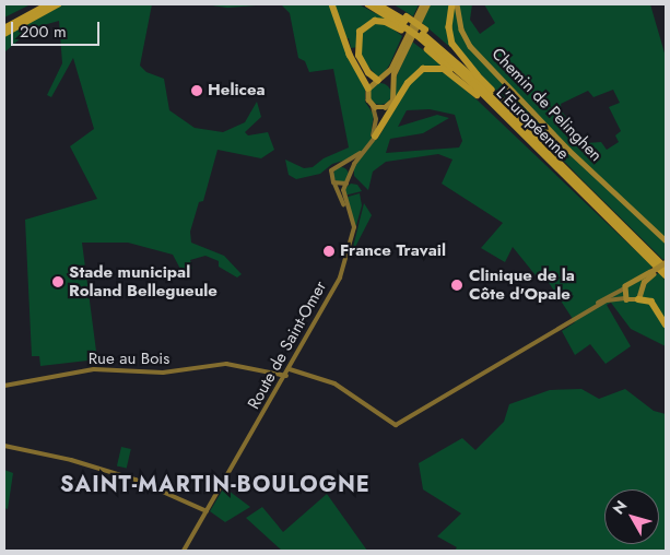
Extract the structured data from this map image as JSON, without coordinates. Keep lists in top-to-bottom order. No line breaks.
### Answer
{"streets":{"highway":["L'Européenne"],"main road":["Chemin de Pelinghen","Route de Saint-Omer","Rue au Bois"]},"crossings":[["Route de Saint-Omer","Rue au Bois"]],"districts":["SAINT-MARTIN-BOULOGNE"],"places":["Helicea","France Travail","Stade municipal Roland Bellegueule","Clinique de la Côte d'Opale"],"scale_bar":"200 m","north":"top left"}
